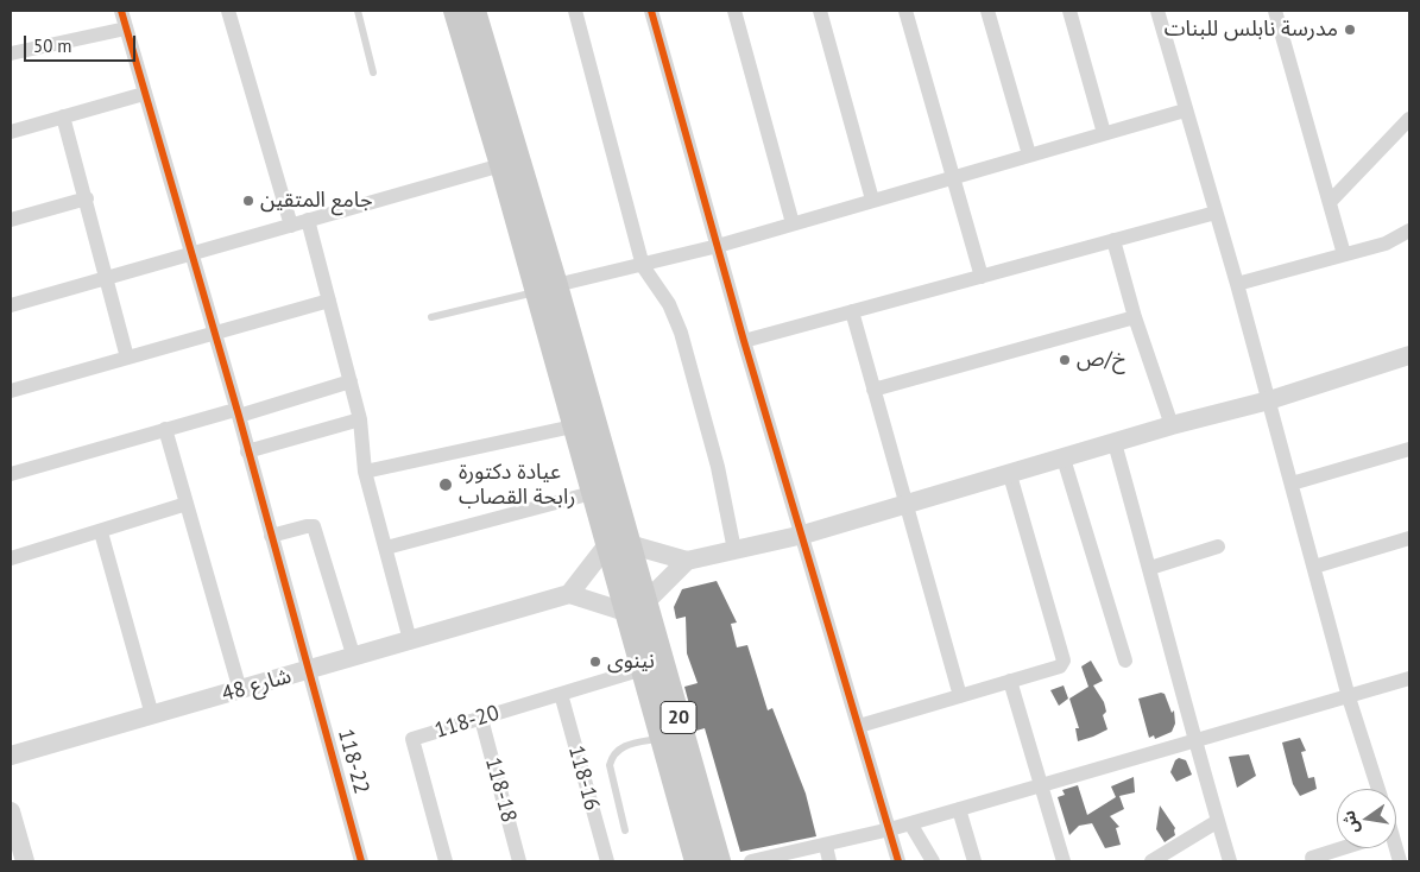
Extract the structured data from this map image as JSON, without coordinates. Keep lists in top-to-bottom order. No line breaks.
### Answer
{"streets":{"main road":["20"],"street":["شارع 48","118-20","118-22","118-16","118-18"]},"crossings":[["شارع 48","118-22"],["20","118-20"],["118-20","118-16"],["118-20","118-18"]],"places":["مدرسة نابلس للبنات","جامع المتقين","خ/ص","عيادة دكتورة رابحة القصاب","نينوى"],"scale_bar":"50 m","north":"left"}
